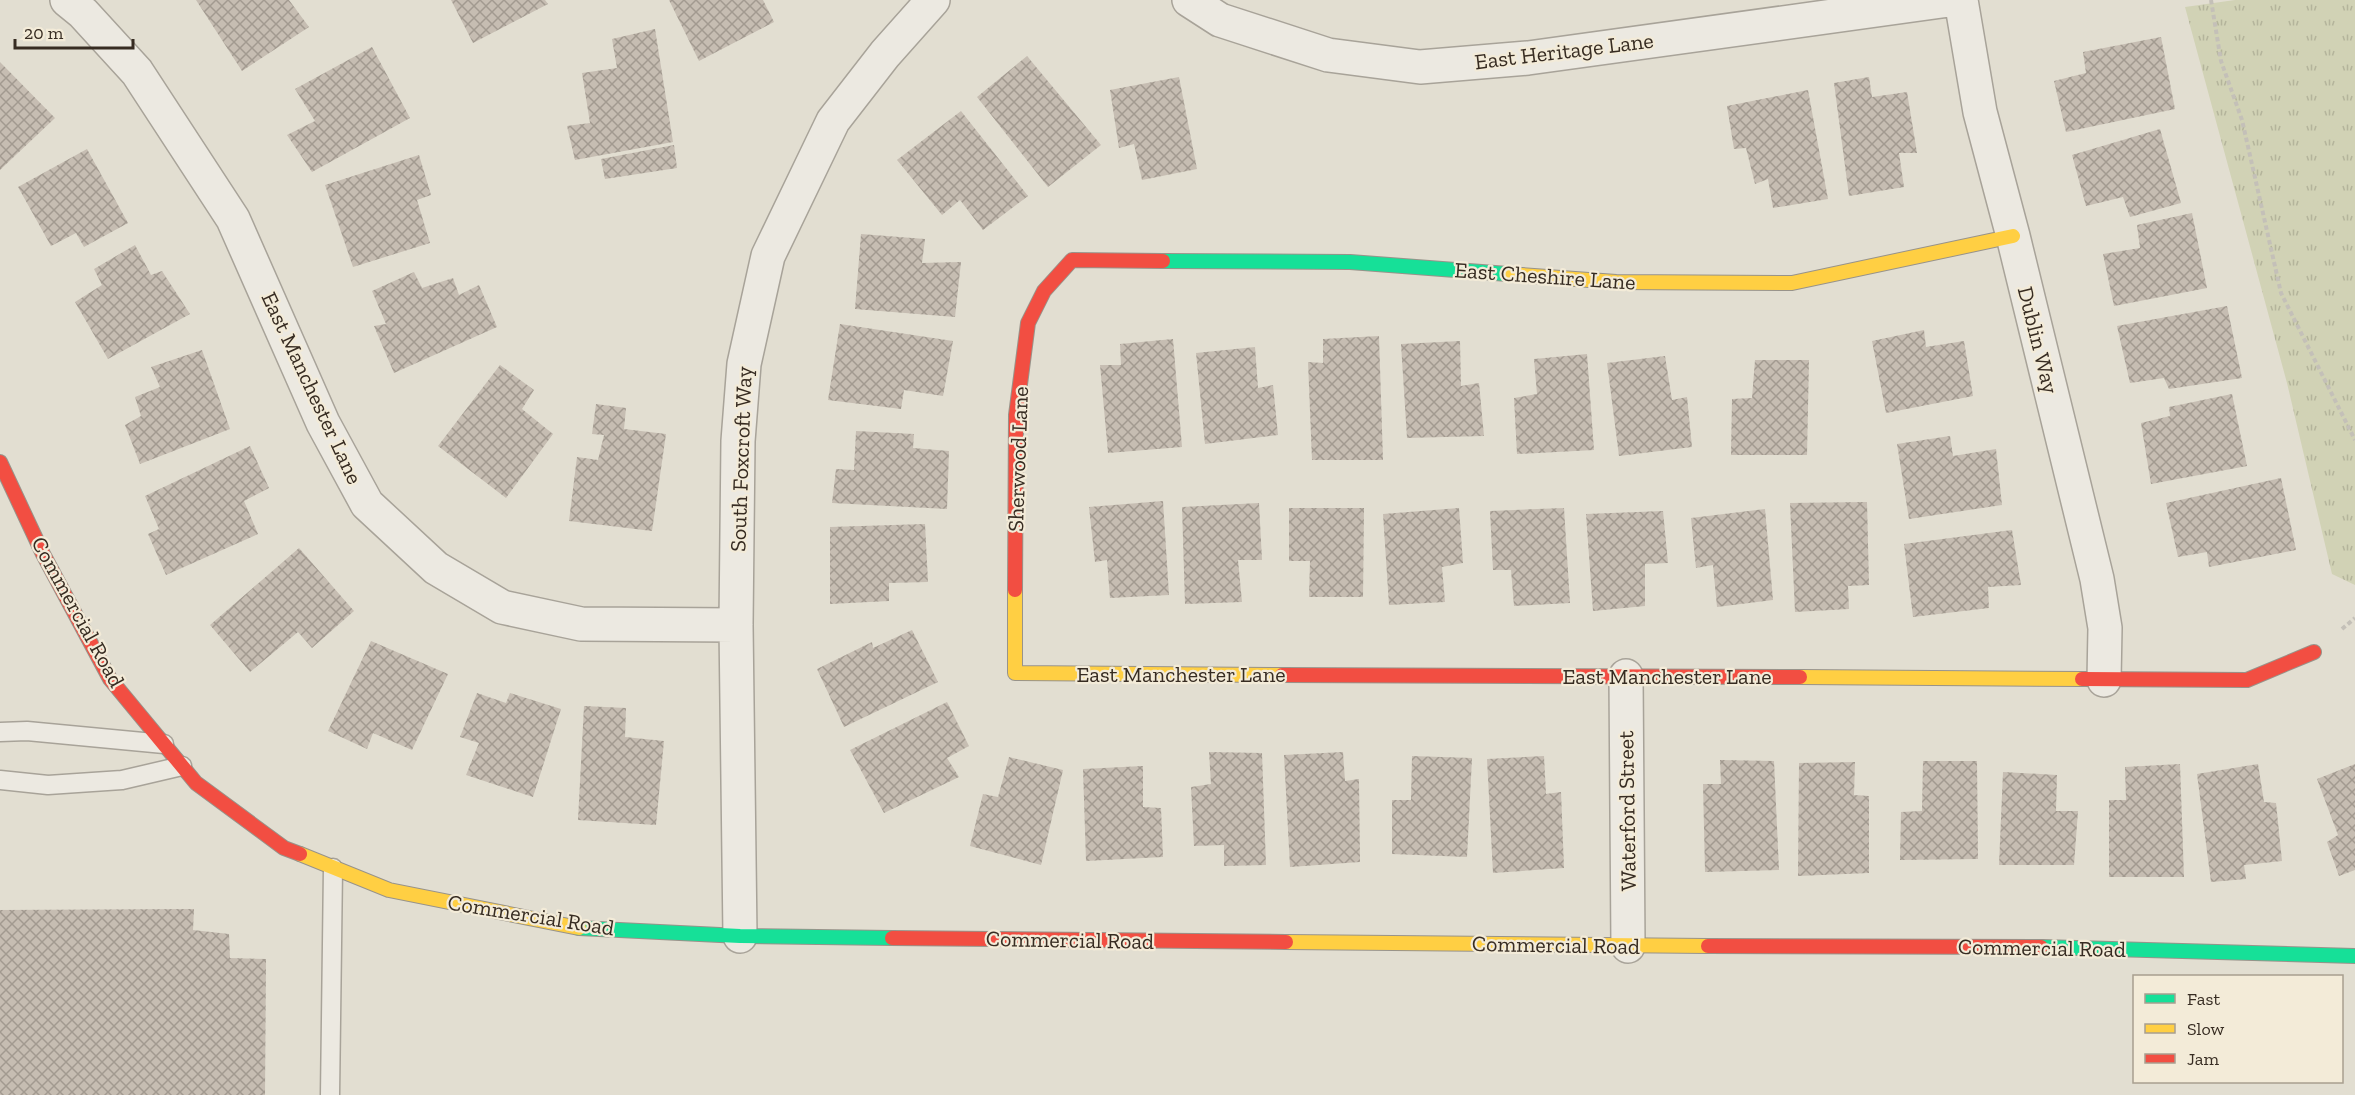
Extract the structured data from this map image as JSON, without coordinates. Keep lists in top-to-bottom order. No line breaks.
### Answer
{"streets":{"street":["East Heritage Lane","East Cheshire Lane","Dublin Way","East Manchester Lane","South Foxcroft Way","Sherwood Lane","Commercial Road","Waterford Street"]},"crossings":[["East Cheshire Lane","Dublin Way"],["East Cheshire Lane","Sherwood Lane"],["Dublin Way","East Manchester Lane"],["East Manchester Lane","South Foxcroft Way"],["East Manchester Lane","Sherwood Lane"],["East Manchester Lane","Waterford Street"],["South Foxcroft Way","Commercial Road"],["Commercial Road","Waterford Street"]],"legend":["Fast","Slow","Jam"],"scale_bar":"20 m"}
